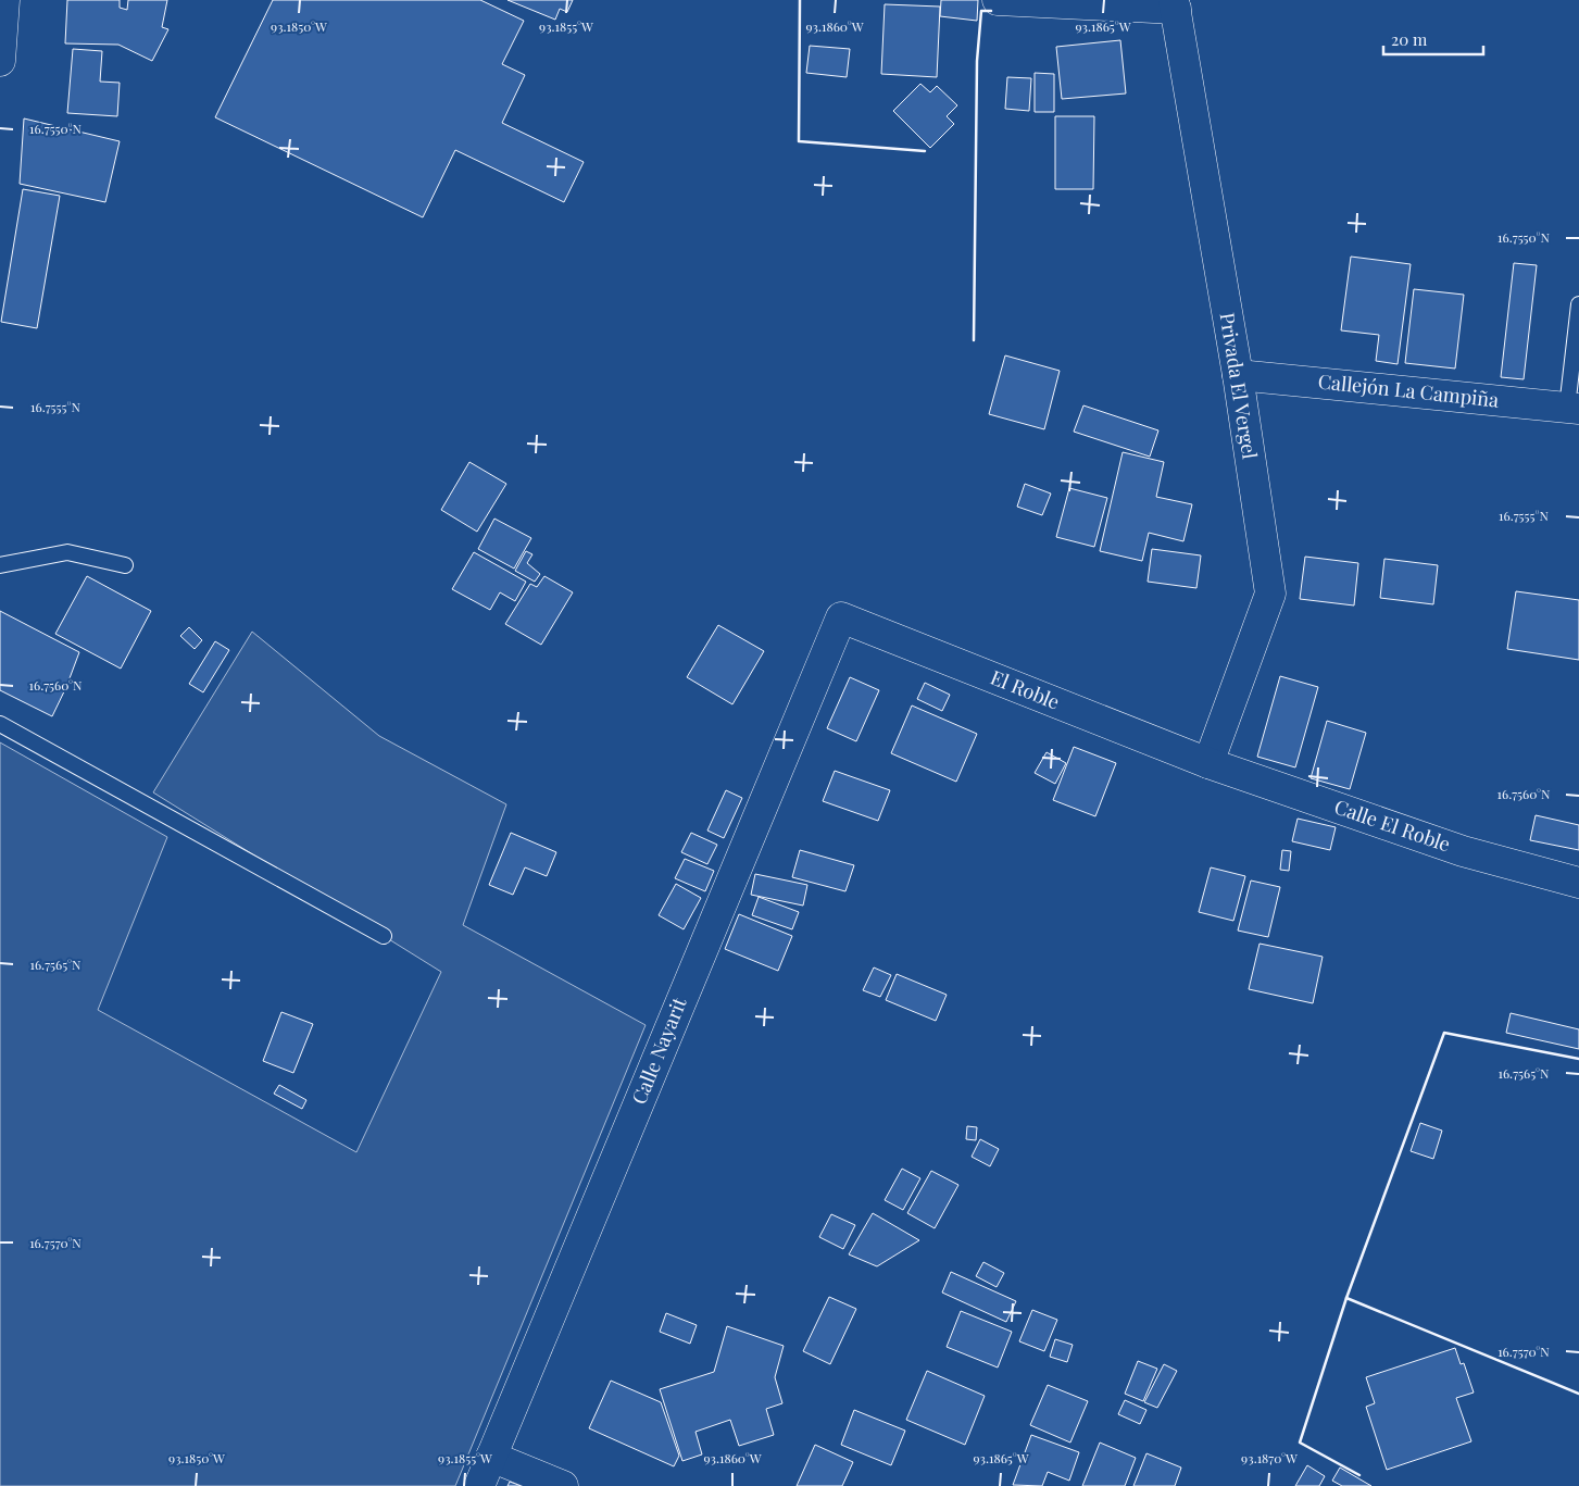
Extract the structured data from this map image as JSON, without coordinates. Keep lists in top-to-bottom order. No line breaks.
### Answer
{"streets":{"street":["Privada El Vergel","Callejón La Campiña","El Roble","Calle El Roble","Calle Nayarit"]},"crossings":[["Privada El Vergel","Callejón La Campiña"],["Privada El Vergel","El Roble"],["Privada El Vergel","Calle El Roble"],["El Roble","Calle El Roble"],["El Roble","Calle Nayarit"]],"scale_bar":"20 m","coordinates":["93.1850°W","93.1855°W","93.1860°W","93.1865°W","16.7550°N","16.7555°N","16.7560°N","16.7565°N","16.7570°N","93.1870°W"]}
